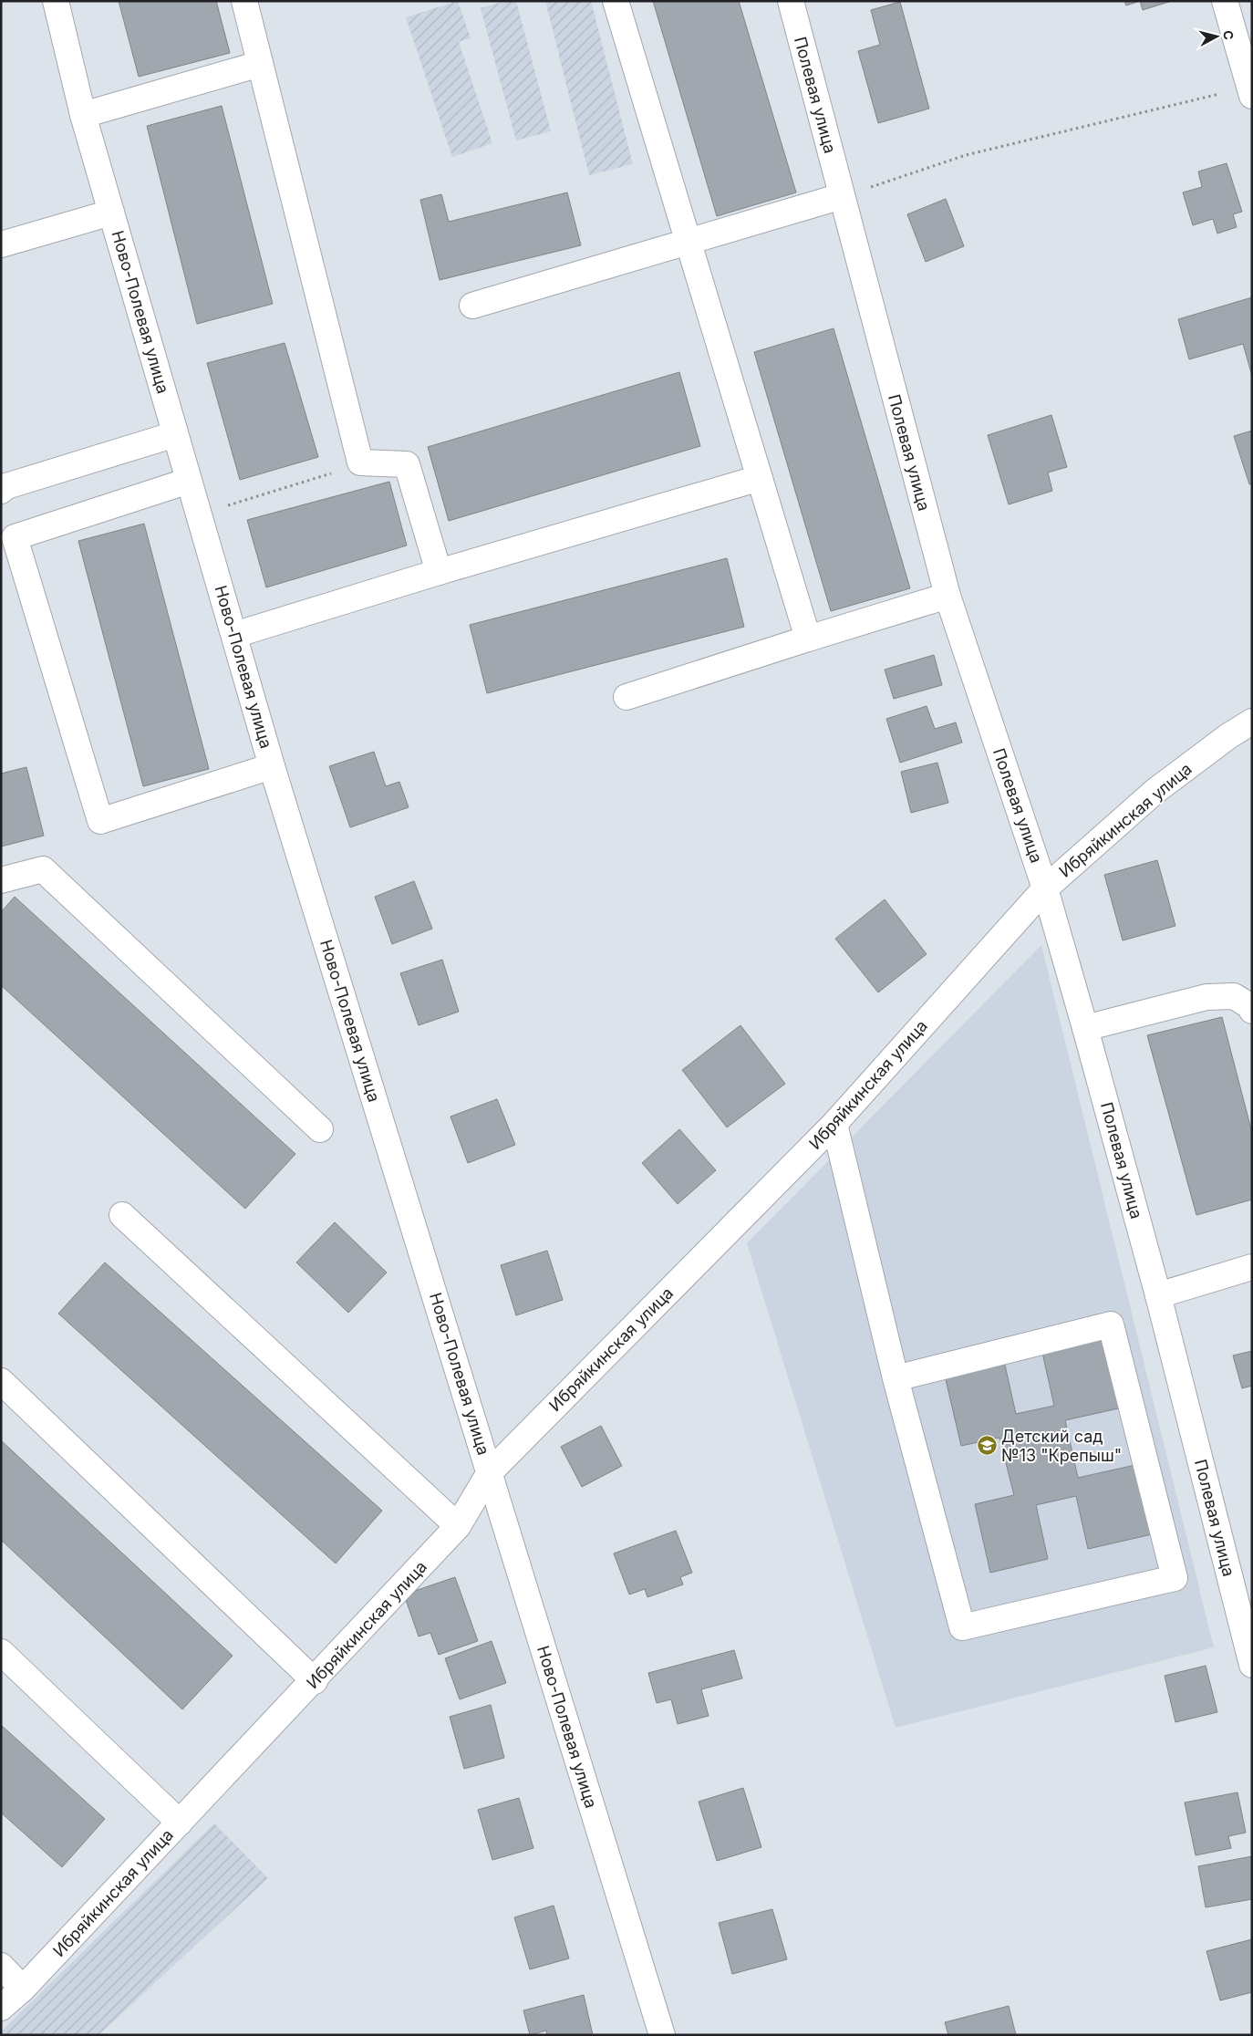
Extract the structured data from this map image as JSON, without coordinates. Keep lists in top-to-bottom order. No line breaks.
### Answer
{"streets":{"street":["Полевая улица","Ново-Полевая улица","Ибряйкинская улица"]},"crossings":[["Полевая улица","Ибряйкинская улица"],["Ново-Полевая улица","Ибряйкинская улица"]],"places":{"school or university":["Детский сад №13 \"Крепыш\""]},"north":"right"}
